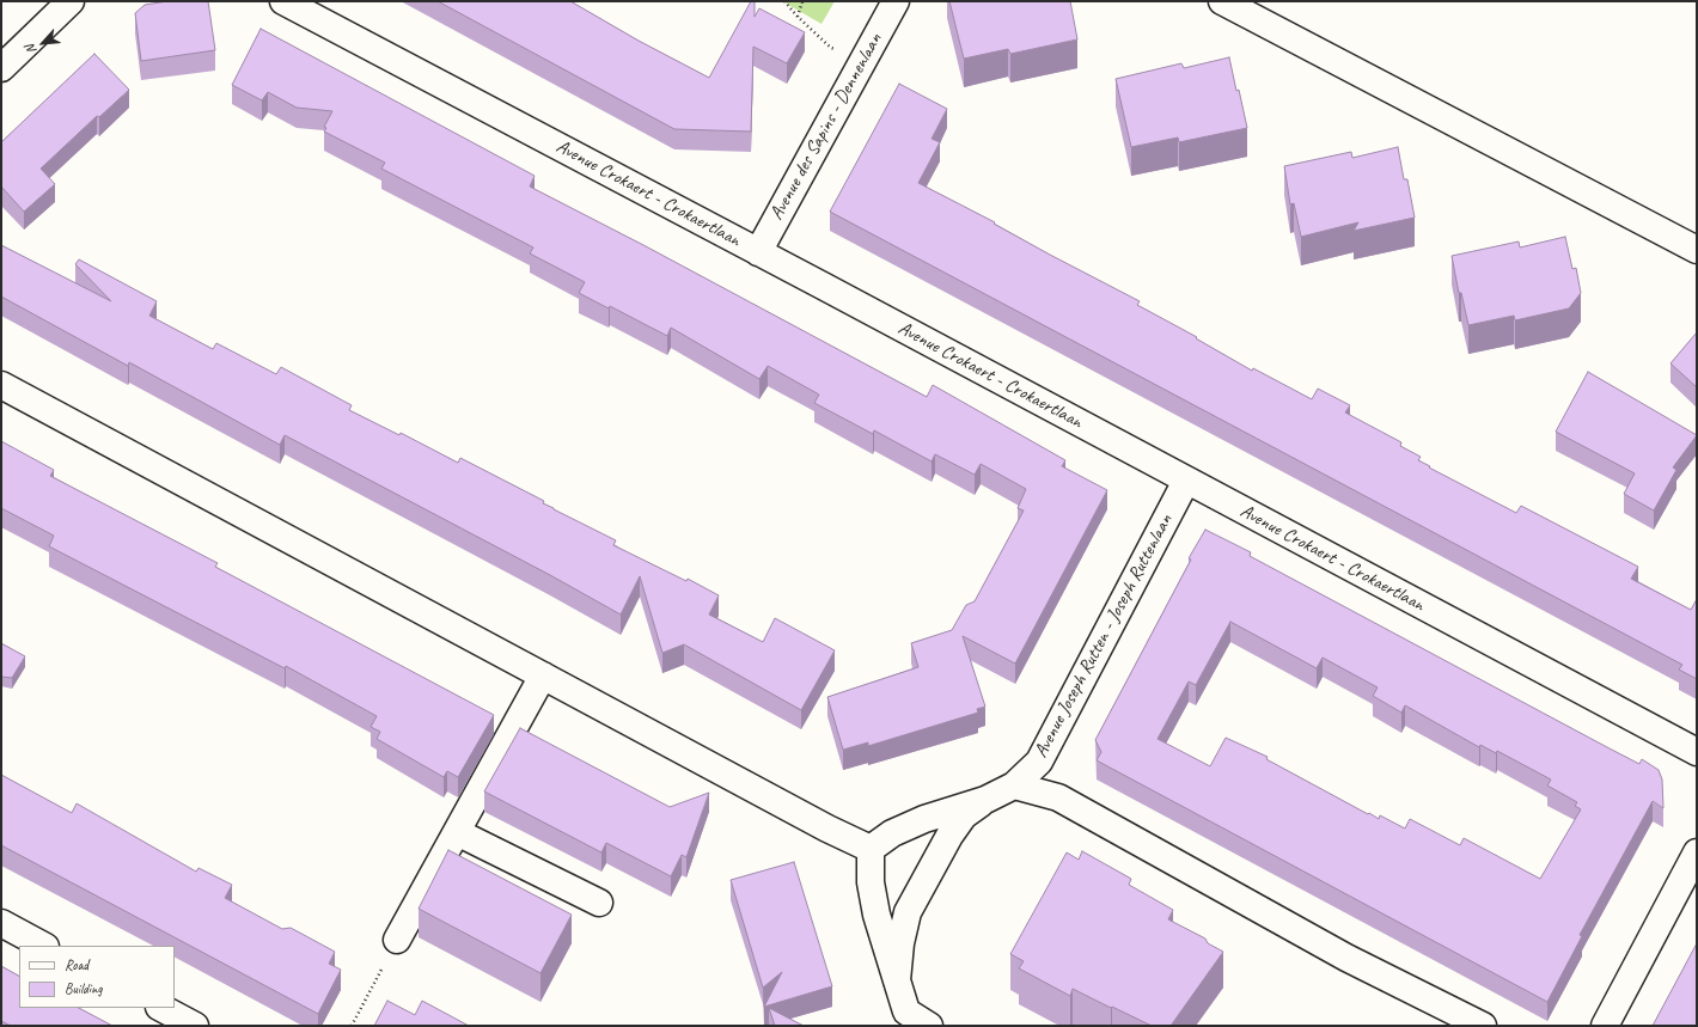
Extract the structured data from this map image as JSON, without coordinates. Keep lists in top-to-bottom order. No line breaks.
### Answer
{"streets":{"street":["Avenue des Sapins - Dennenlaan","Avenue Crokaert - Crokaertlaan","Avenue Joseph Rutten - Joseph Ruttenlaan"]},"crossings":[["Avenue des Sapins - Dennenlaan","Avenue Crokaert - Crokaertlaan"],["Avenue Crokaert - Crokaertlaan","Avenue Joseph Rutten - Joseph Ruttenlaan"]],"legend":["Road","Building"],"north":"bottom left"}
